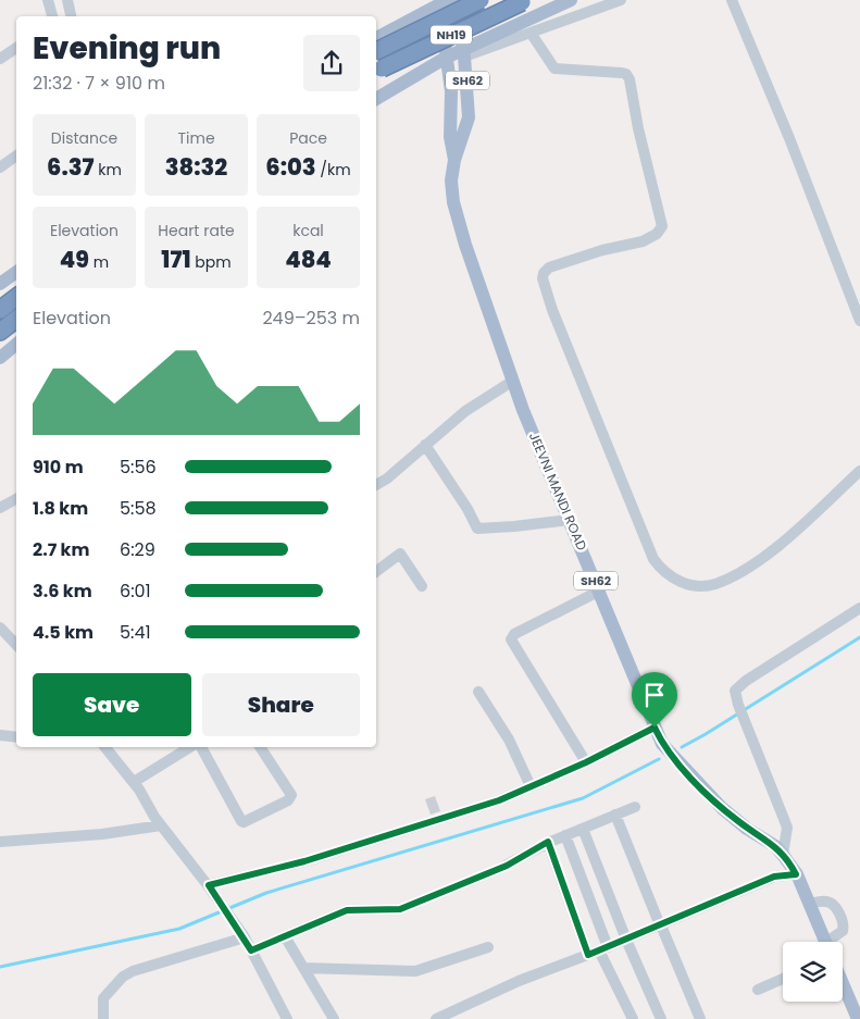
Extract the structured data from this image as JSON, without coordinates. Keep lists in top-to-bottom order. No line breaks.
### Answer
{"streets":{"highway":["NH19"],"main road":["SH62","JEEVNI MANDI ROAD"]},"page":{"heading":["Evening run","21:32 · 7 × 910 m"],"stats":[["Distance","6.37 km"],["Time","38:32"],["Pace","6:03 /km"],["Elevation","49 m"],["Heart rate","171 bpm"],["kcal","484"]],"chart":["Elevation","249–253 m"],"list":[{"name":"910 m","note":"5:56"},{"name":"1.8 km","note":"5:58"},{"name":"2.7 km","note":"6:29"},{"name":"3.6 km","note":"6:01"},{"name":"4.5 km","note":"5:41"}],"buttons":["Save","Share"]}}
